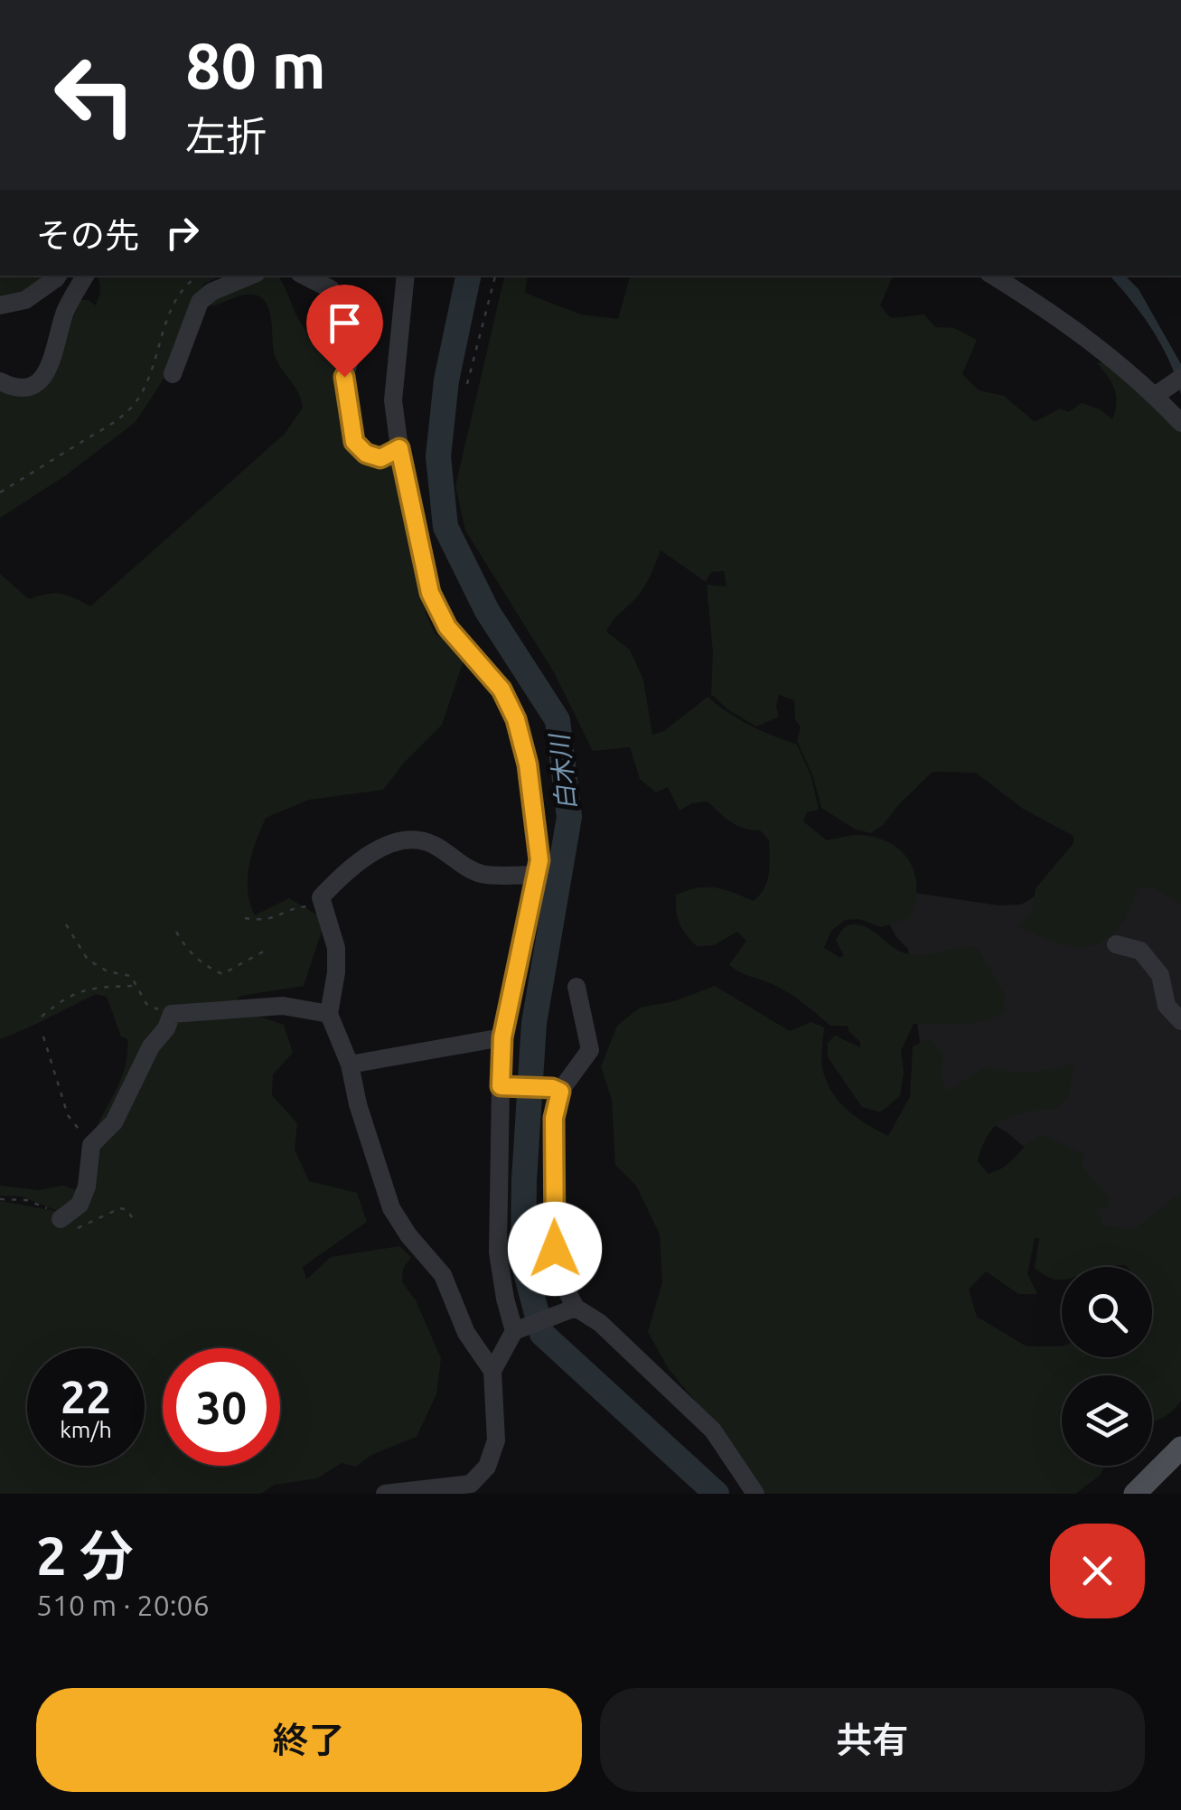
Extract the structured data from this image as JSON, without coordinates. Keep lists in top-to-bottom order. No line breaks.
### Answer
{"water":["白木川"],"page":{"turn":["80 m","左折"],"then":"その先","speed":"22 km/h","limit":"30","heading":["2 分","510 m · 20:06"],"buttons":["終了","共有"]}}
